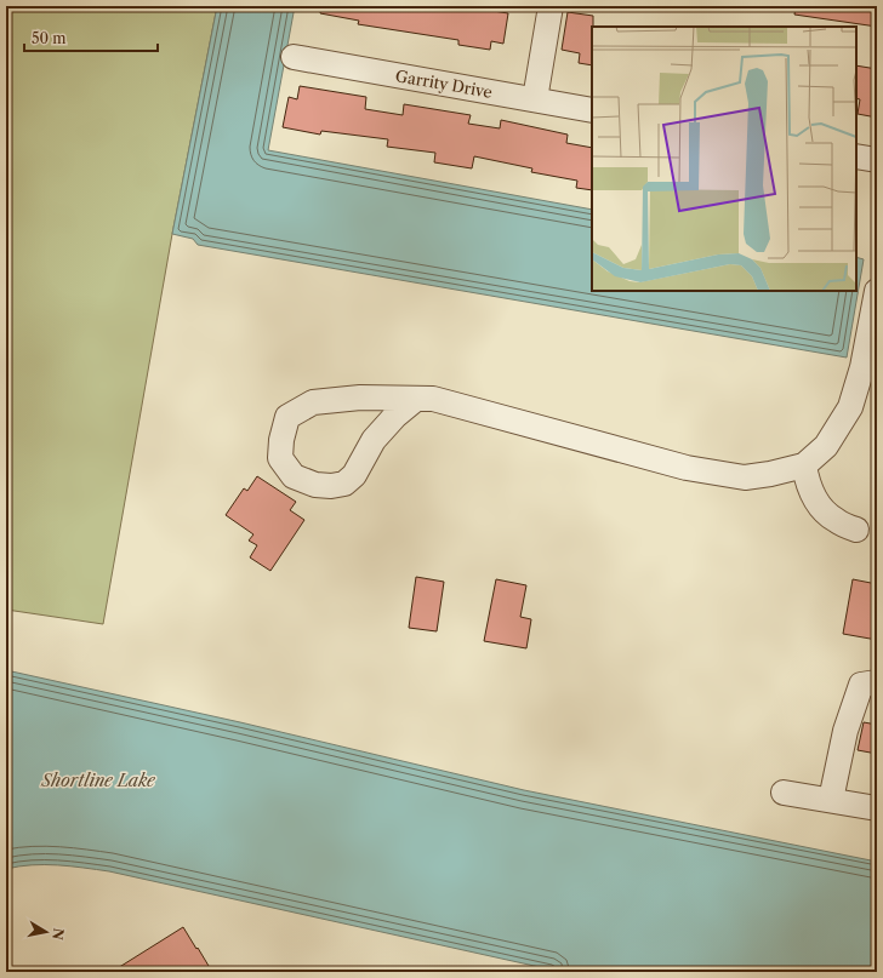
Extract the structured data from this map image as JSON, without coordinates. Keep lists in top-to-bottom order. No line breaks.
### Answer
{"streets":{"street":["Garrity Drive"]},"water":["Shortline Lake"],"scale_bar":"50 m","north":"right"}
